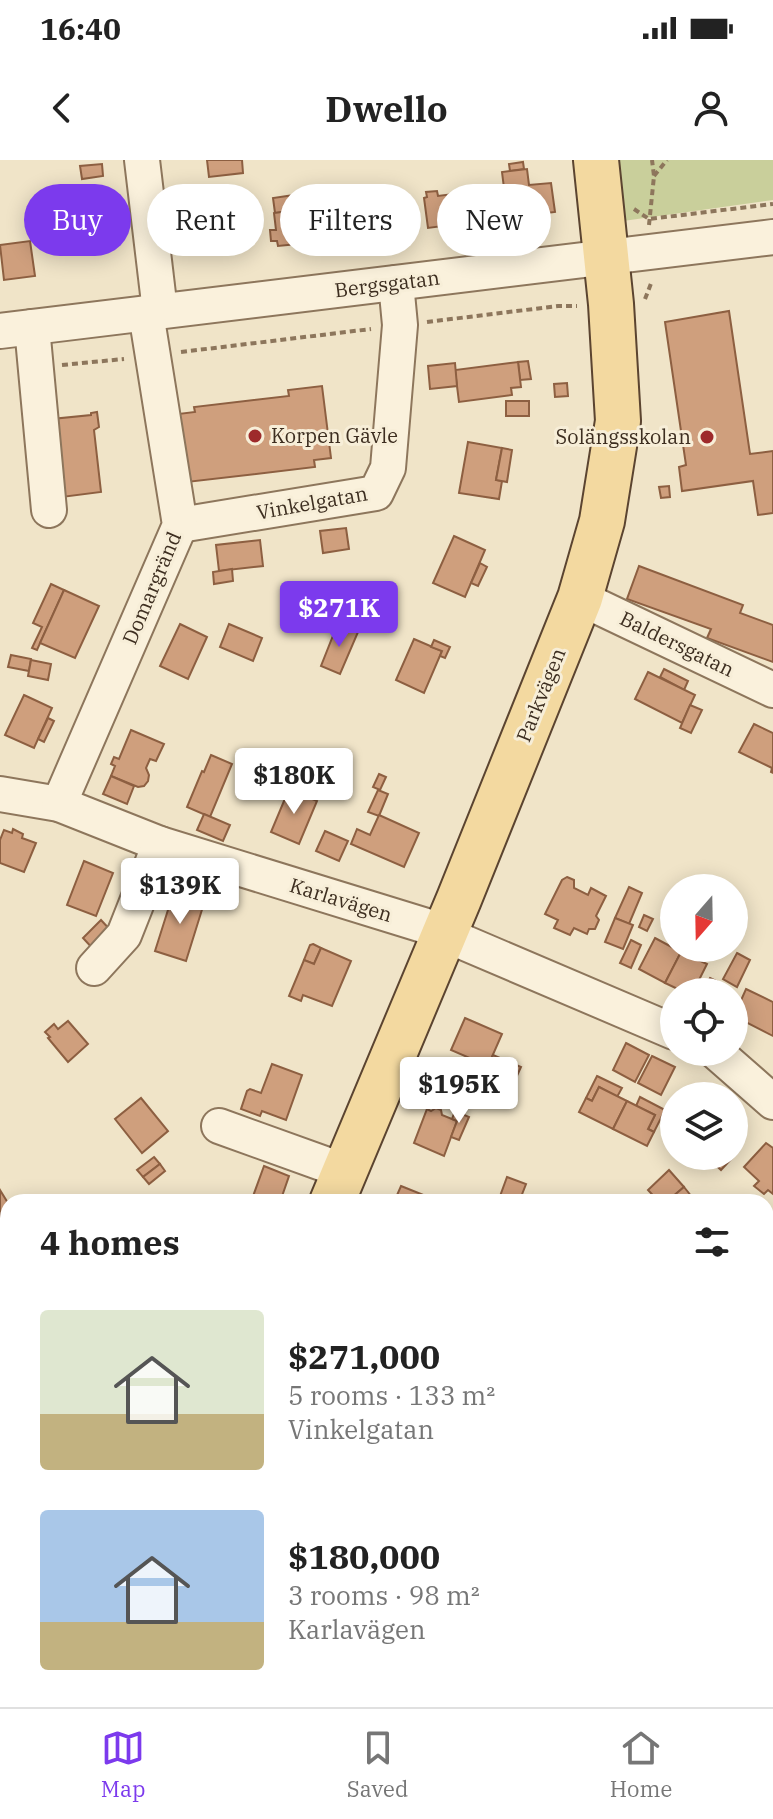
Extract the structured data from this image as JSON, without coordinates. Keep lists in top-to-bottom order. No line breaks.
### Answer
{"streets":{"main road":["Parkvägen"],"street":["Bergsgatan","Vinkelgatan","Domargränd","Baldersgatan","Karlavägen"]},"crossings":[["Bergsgatan","Vinkelgatan"],["Bergsgatan","Domargränd"],["Bergsgatan","Parkvägen"],["Vinkelgatan","Domargränd"],["Domargränd","Karlavägen"],["Baldersgatan","Parkvägen"],["Parkvägen","Karlavägen"]],"places":["Korpen Gävle","Solängsskolan"],"north":"bottom","page":{"status":"16:40","header":"Dwello","chip":["Buy","Rent","Filters","New"],"price":["$271K","$180K","$139K","$195K"],"heading":"4 homes","list":[{"name":"$271,000","note":"5 rooms · 133 m² · Vinkelgatan"},{"name":"$180,000","note":"3 rooms · 98 m² · Karlavägen"}],"tabs":["Map","Saved","Home"]}}
